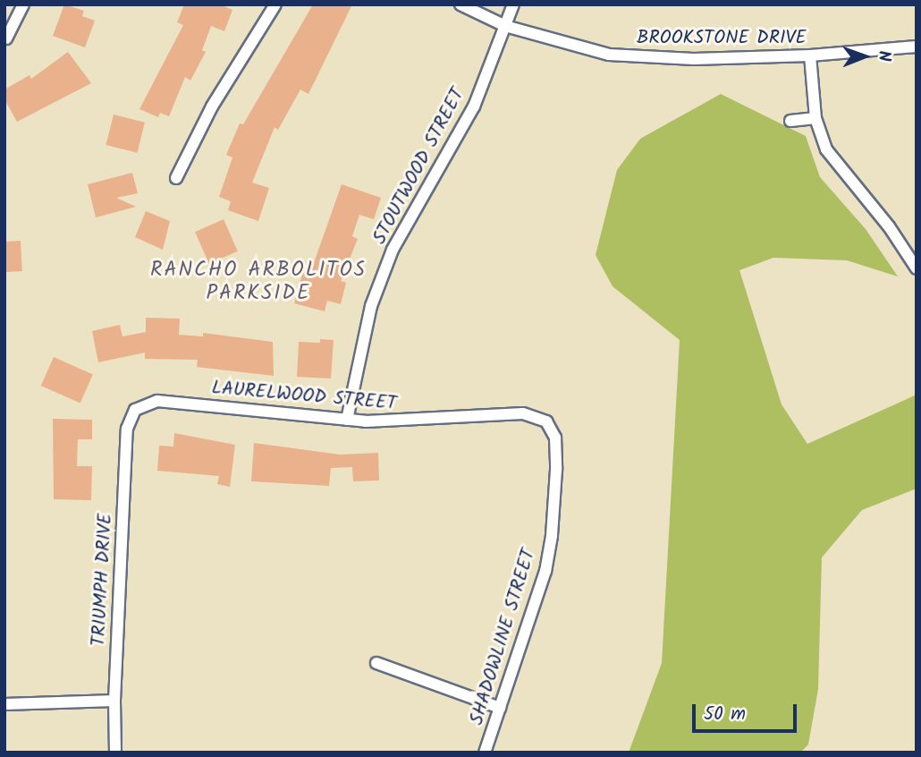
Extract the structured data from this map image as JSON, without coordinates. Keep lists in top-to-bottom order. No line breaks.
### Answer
{"streets":{"street":["BROOKSTONE DRIVE","STOUTWOOD STREET","LAURELWOOD STREET","TRIUMPH DRIVE","SHADOWLINE STREET"]},"crossings":[["BROOKSTONE DRIVE","STOUTWOOD STREET"],["STOUTWOOD STREET","LAURELWOOD STREET"],["LAURELWOOD STREET","TRIUMPH DRIVE"],["LAURELWOOD STREET","SHADOWLINE STREET"]],"districts":["RANCHO ARBOLITOS PARKSIDE"],"scale_bar":"50 m","north":"right"}
